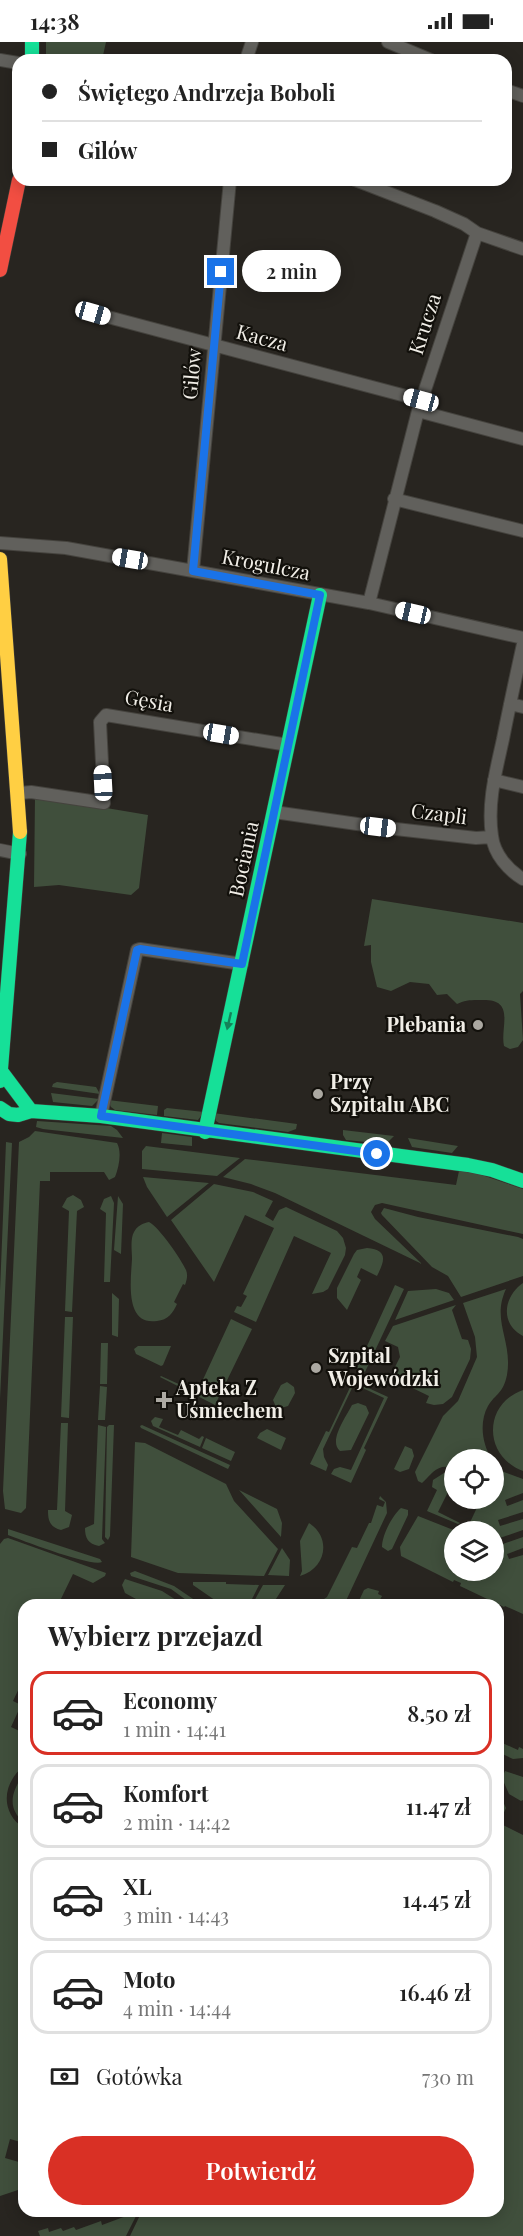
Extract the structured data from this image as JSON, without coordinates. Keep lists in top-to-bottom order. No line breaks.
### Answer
{"streets":{"street":["Krucza","Kacza","Gilów","Krogulcza","Gęsia","Czapli","Bociania"]},"crossings":[["Krucza","Kacza"],["Krucza","Krogulcza"],["Kacza","Gilów"],["Gilów","Krogulcza"],["Krogulcza","Bociania"],["Gęsia","Bociania"],["Czapli","Bociania"]],"places":{"other":["Plebania","Przy Szpitalu ABC","Szpital Wojewódzki"],"health":["Apteka Z Uśmiechem"]},"page":{"status":"14:38","banner":["Świętego Andrzeja Boboli","Gilów"],"bubble":"2 min","heading":"Wybierz przejazd","list":[{"name":"Economy","note":"1 min · 14:41","value":"8.50 zł"},{"name":"Komfort","note":"2 min · 14:42","value":"11.47 zł"},{"name":"XL","note":"3 min · 14:43","value":"14.45 zł"},{"name":"Moto","note":"4 min · 14:44","value":"16.46 zł"}],"pay":["Gotówka","730 m"],"buttons":"Potwierdź"}}
